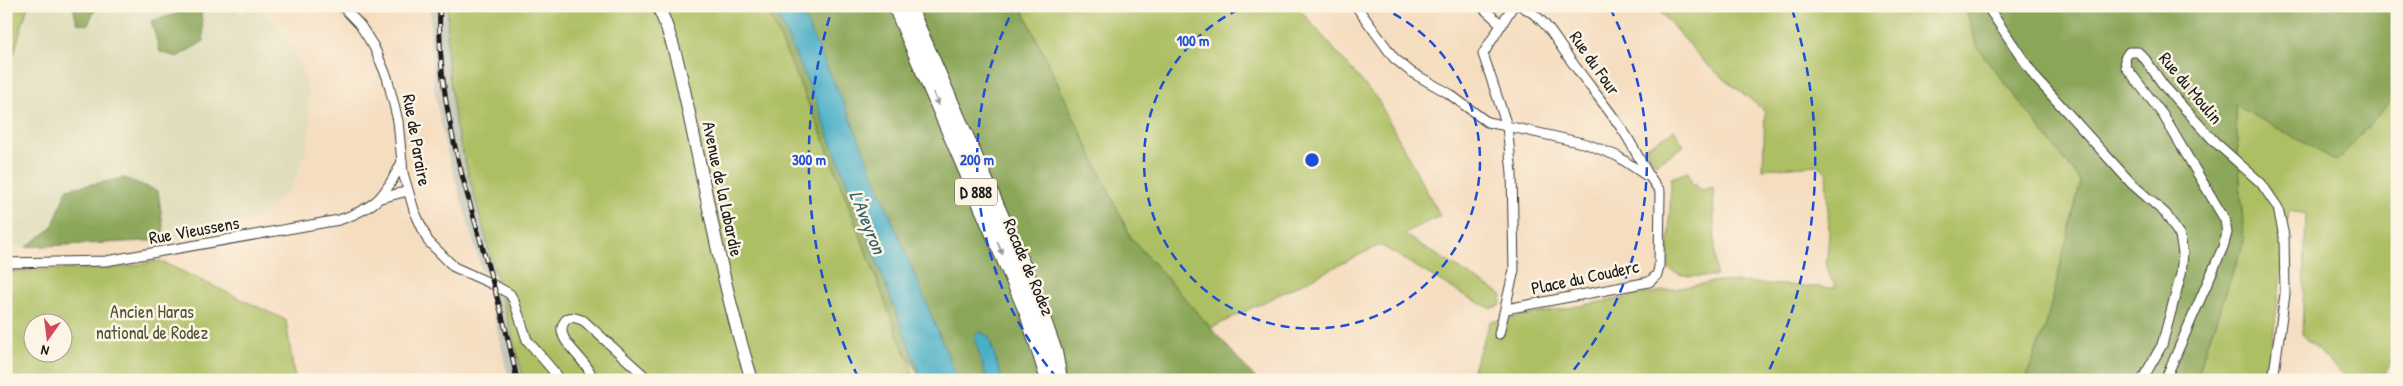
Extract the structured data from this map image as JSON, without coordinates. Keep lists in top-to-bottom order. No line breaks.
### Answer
{"streets":{"highway":["D 888","Rocade de Rodez"],"street":["Rue du Four","Rue du Moulin","Rue de Paraire","Avenue de la Labardie","Rue Vieussens","Place du Couderc"]},"crossings":[["Rue du Four","Place du Couderc"],["Rue de Paraire","Rue Vieussens"]],"water":["L'Aveyron"],"parks":["Ancien Haras national de Rodez"],"north":"bottom","rings":["100 m","200 m","300 m"]}
